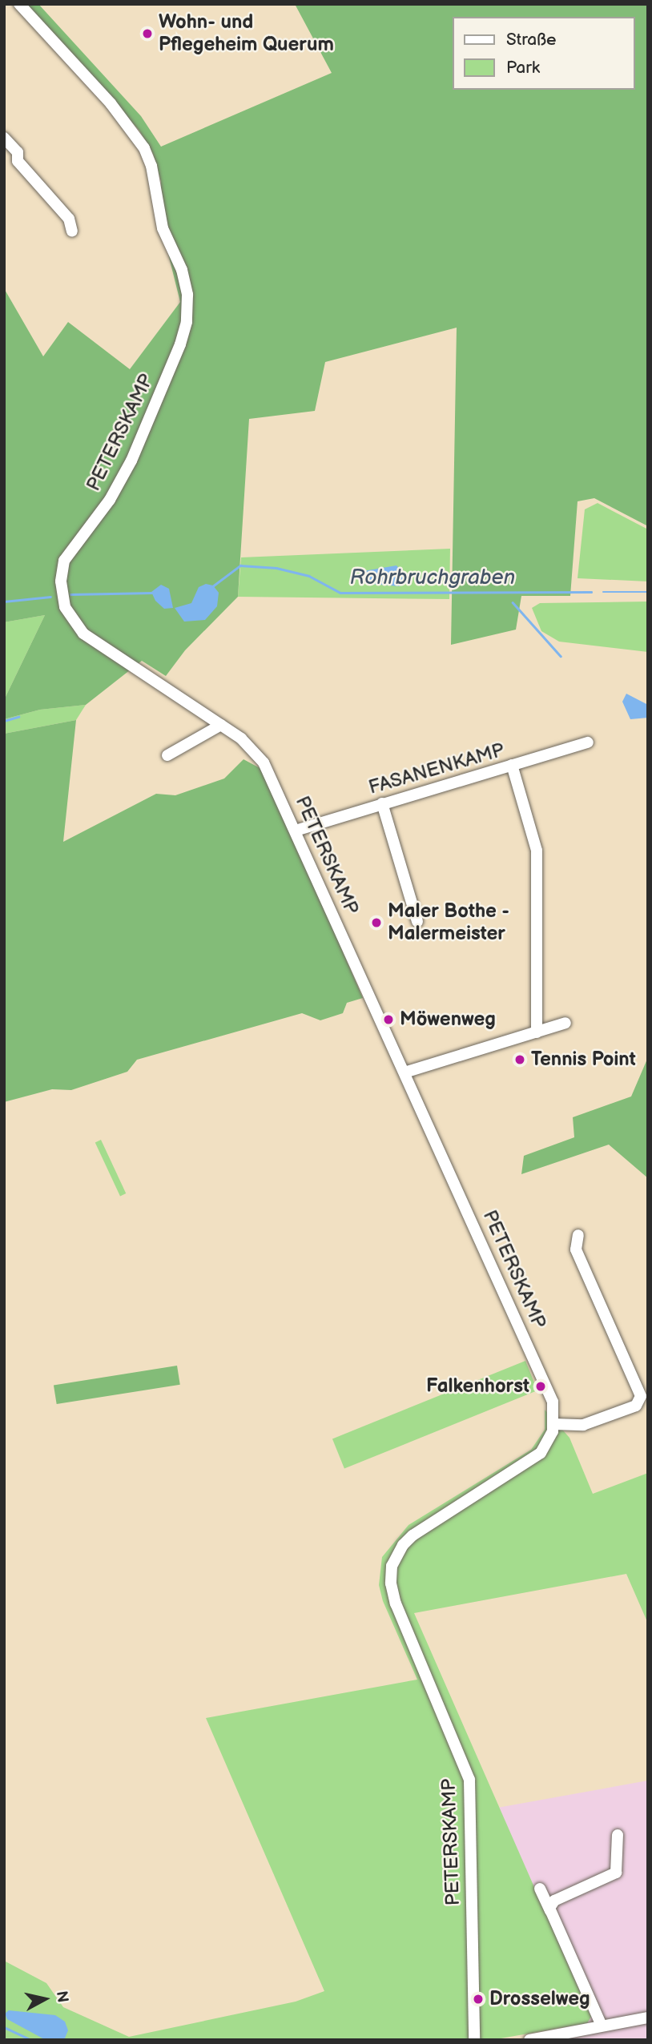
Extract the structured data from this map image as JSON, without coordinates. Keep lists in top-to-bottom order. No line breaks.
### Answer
{"streets":{"street":["PETERSKAMP","FASANENKAMP"]},"crossings":[["PETERSKAMP","FASANENKAMP"]],"water":["Rohrbruchgraben"],"places":["Wohn- und Pflegeheim Querum","Maler Bothe - Malermeister","Möwenweg","Tennis Point","Falkenhorst","Drosselweg"],"legend":["Straße","Park"],"north":"right"}
